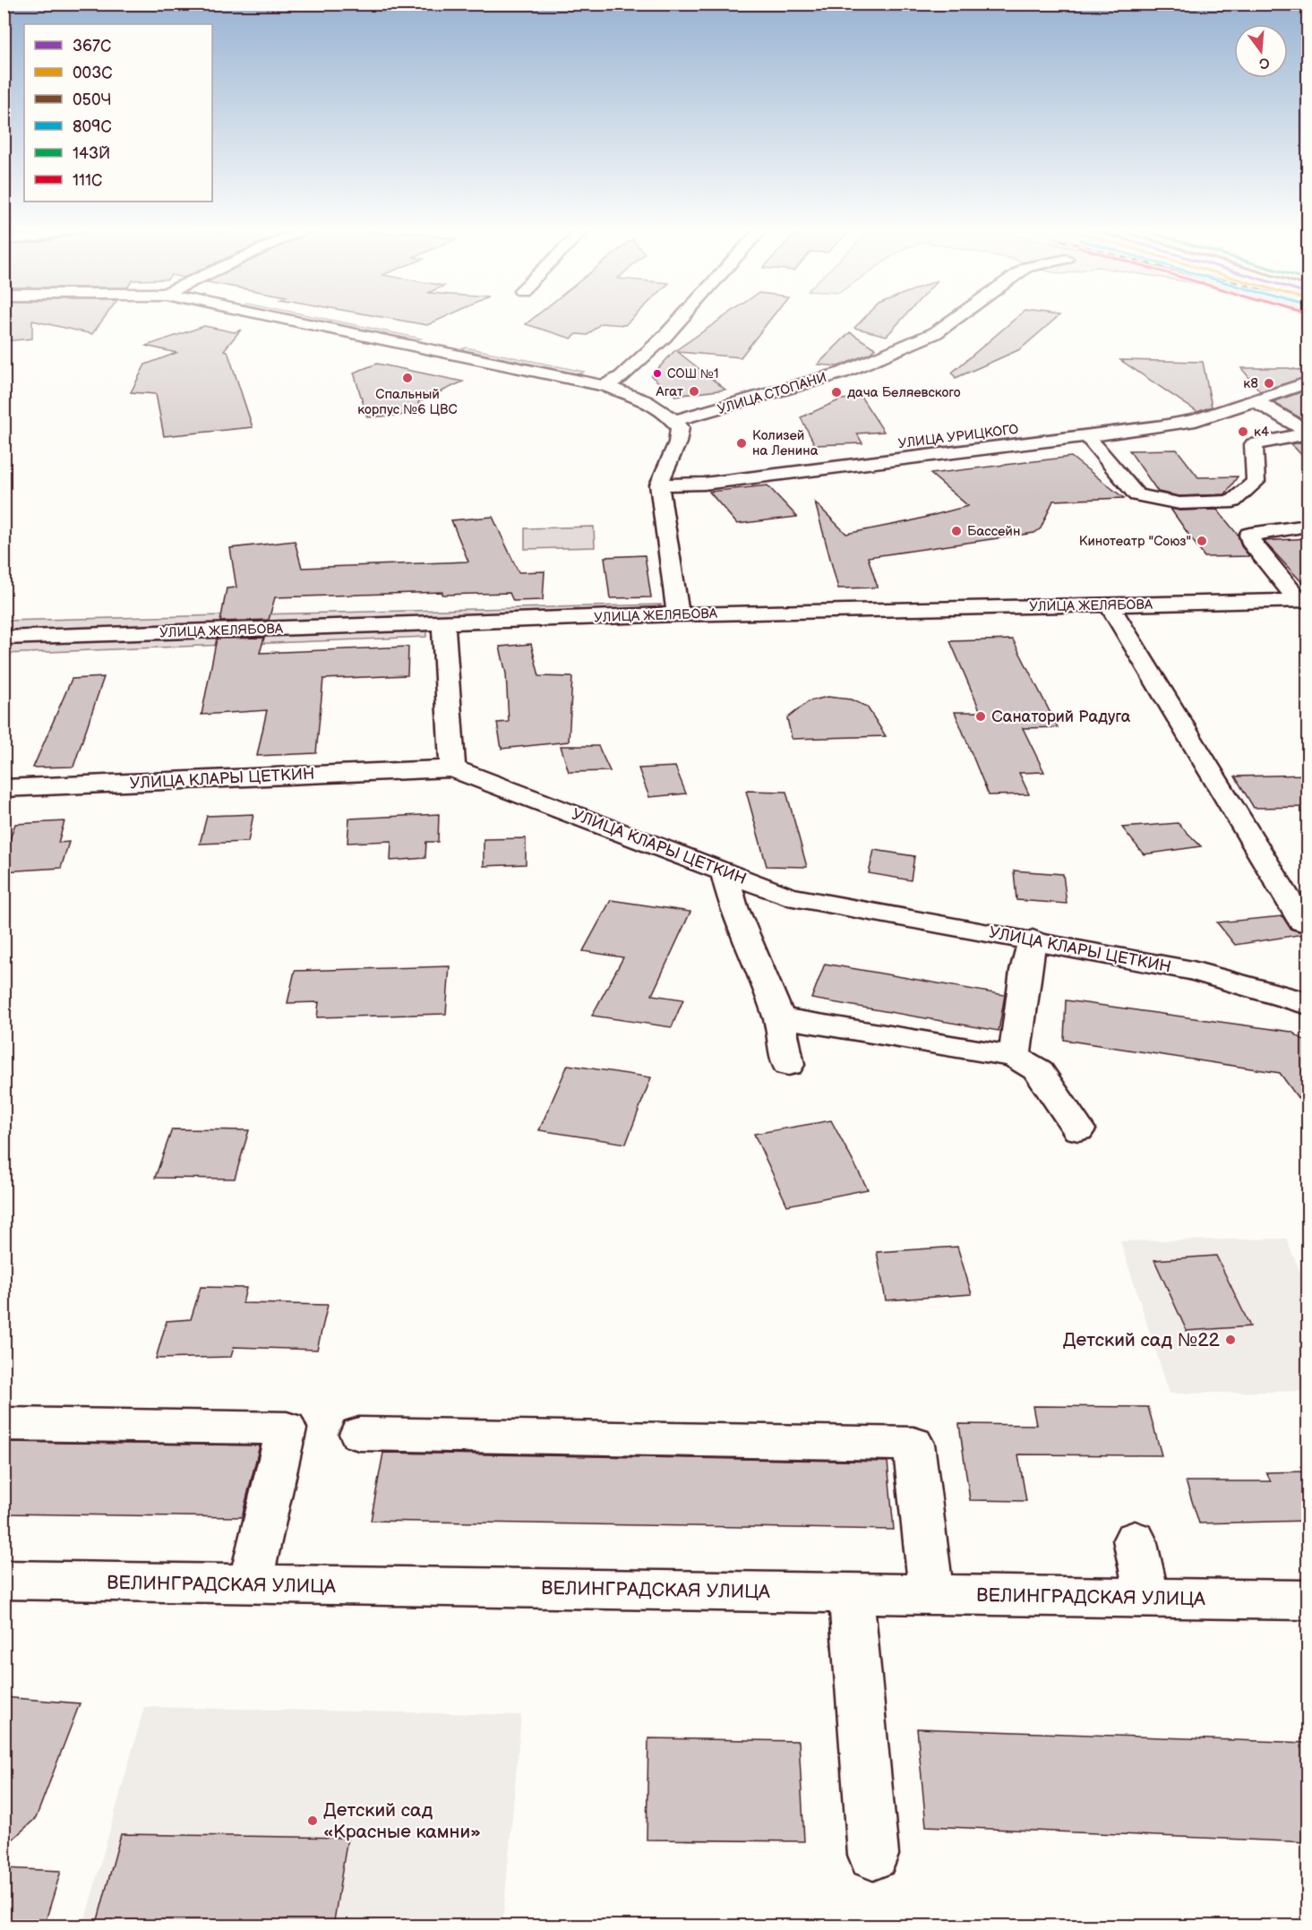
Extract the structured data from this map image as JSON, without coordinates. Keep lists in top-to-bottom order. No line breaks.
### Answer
{"streets":{"street":["УЛИЦА СТОПАНИ","УЛИЦА УРИЦКОГО","УЛИЦА ЖЕЛЯБОВА","УЛИЦА КЛАРЫ ЦЕТКИН","ВЕЛИНГРАДСКАЯ УЛИЦА"]},"places":["СОШ №1","Спальный корпус №6 ЦВС","к8","Агат","дача Беляевского","к4","Колизей на Ленина","Бассейн","Кинотеатр \"Союз\"","Cанаторий Радуга","Детский сад №22","Детский сад «Красные камни»"],"legend":["367С","003С","050Ч","809С","143Й","111С"],"north":"bottom"}
